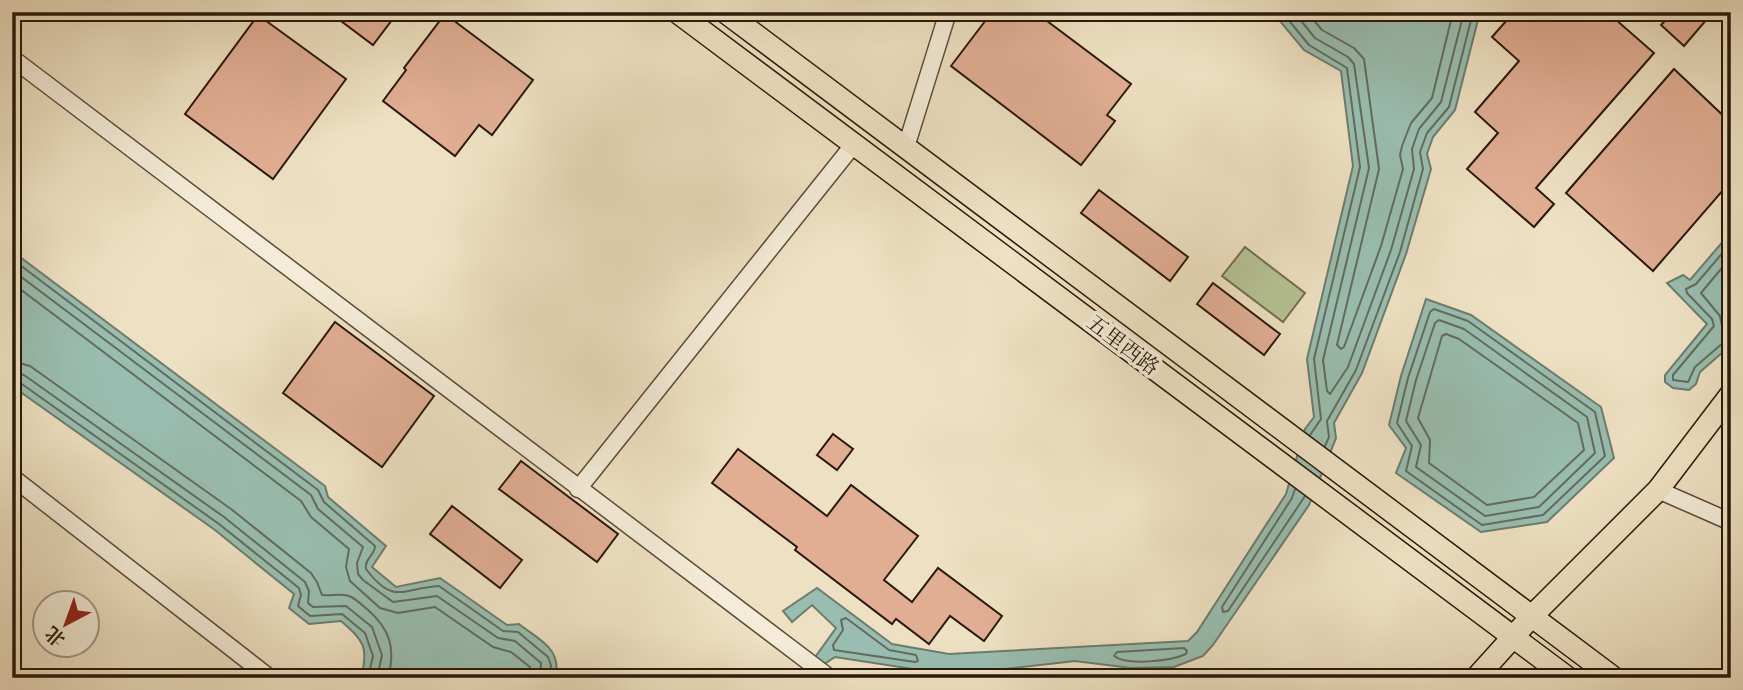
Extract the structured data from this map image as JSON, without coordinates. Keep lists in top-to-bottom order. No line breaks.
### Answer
{"streets":{"main road":["五里西路"]},"north":"bottom left"}
